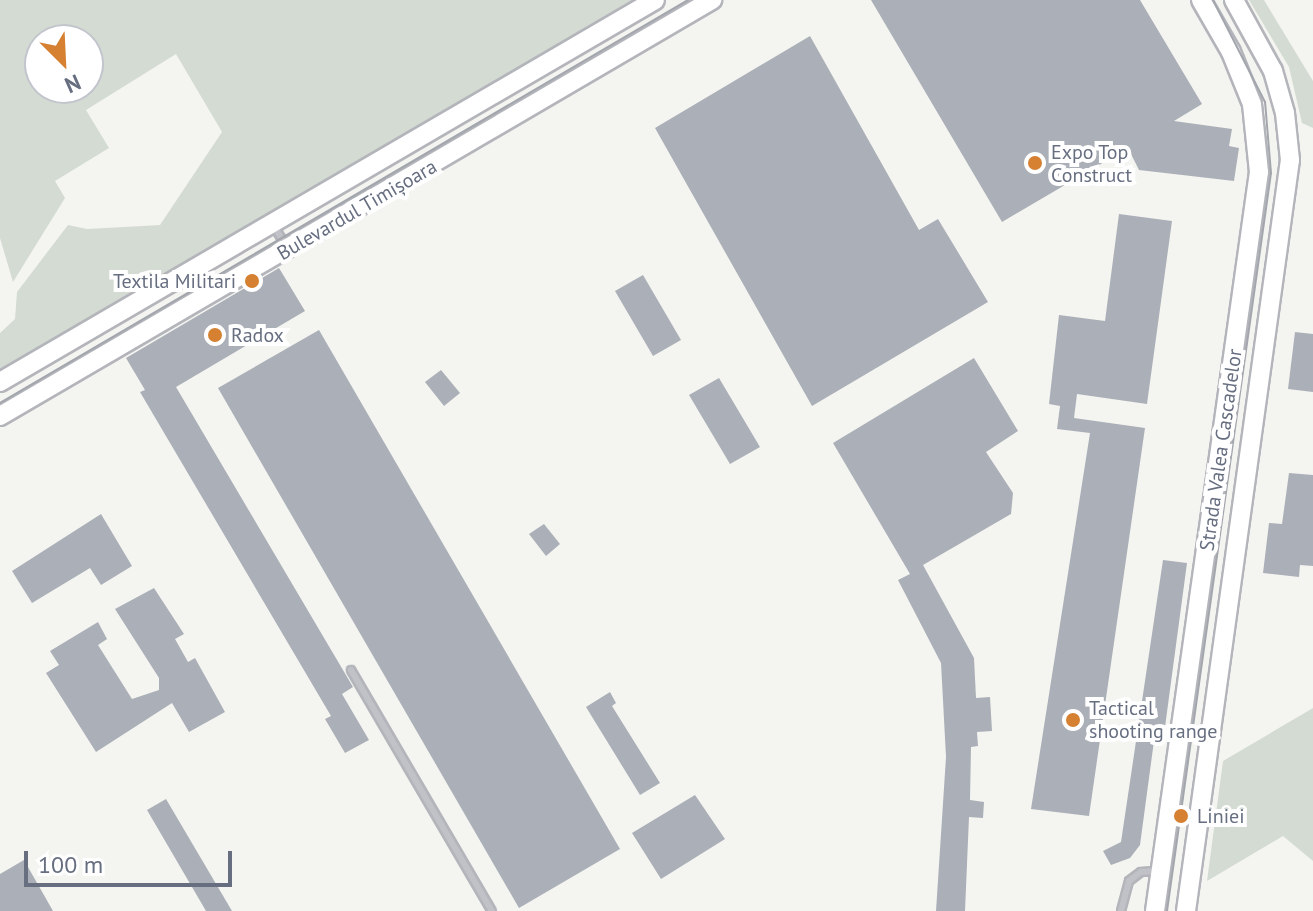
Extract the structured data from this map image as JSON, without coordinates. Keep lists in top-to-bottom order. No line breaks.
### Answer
{"streets":{"main road":["Bulevardul Timișoara","Strada Valea Cascadelor"]},"places":["Expo Top Construct","Textila Militari","Radox","Tactical shooting range","Liniei"],"scale_bar":"100 m","north":"bottom right"}
